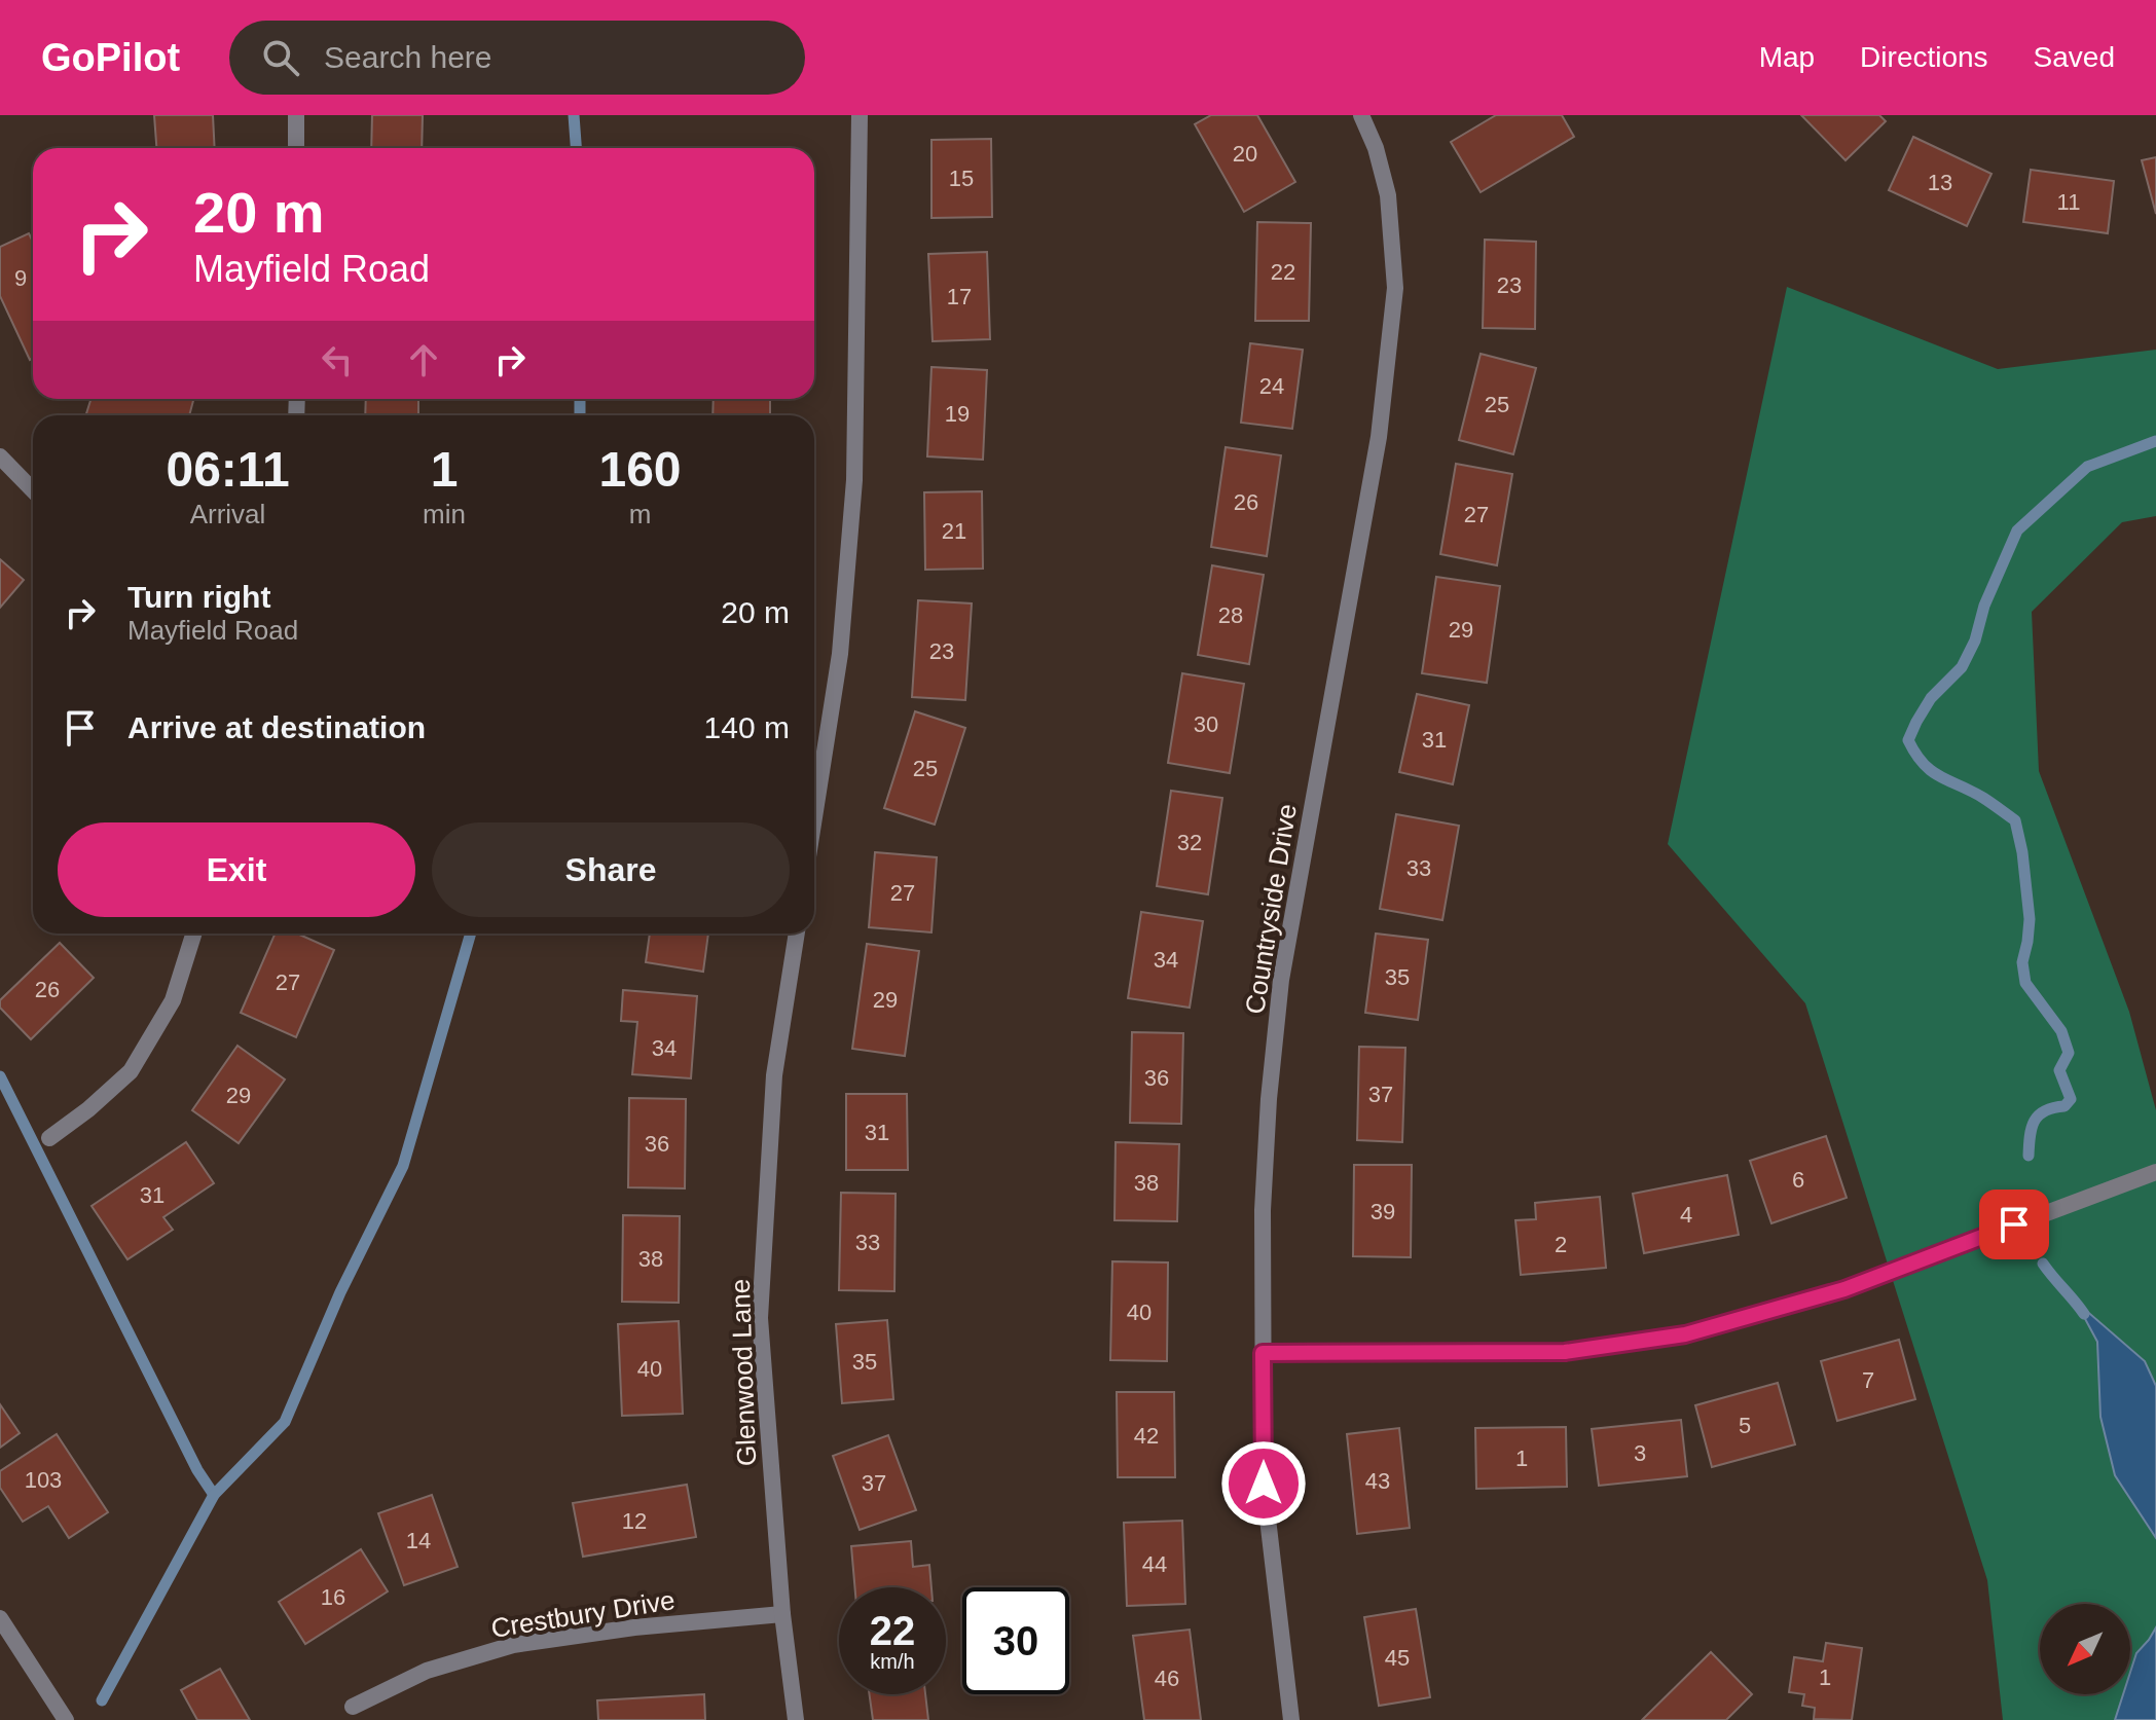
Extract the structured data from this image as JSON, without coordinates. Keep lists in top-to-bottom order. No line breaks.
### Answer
{"streets":{"street":["Countryside Drive","Glenwood Lane","Crestbury Drive"]},"crossings":[["Glenwood Lane","Crestbury Drive"]],"house_numbers":["20","15","13","11","22","9","23","17","24","25","19","26","27","21","28","29","23","30","31","25","32","33","27","34","35","27","26","29","34","36","37","29","31","36","6","38","31","39","4","33","2","38","40","35","40","7","5","42","3","1","103","43","37","12","14","44","16","45","1","46"],"north":"bottom left","page":{"header":"GoPilot","search":"Search here","nav":["Map","Directions","Saved"],"turn":["20 m","Mayfield Road"],"eta":["06:11","Arrival","1","min","160","m"],"list":[{"name":"Turn right","note":"Mayfield Road","value":"20 m"},{"name":"Arrive at destination","value":"140 m"}],"buttons":["Exit","Share"],"speed":"22 km/h","limit":"30"}}
